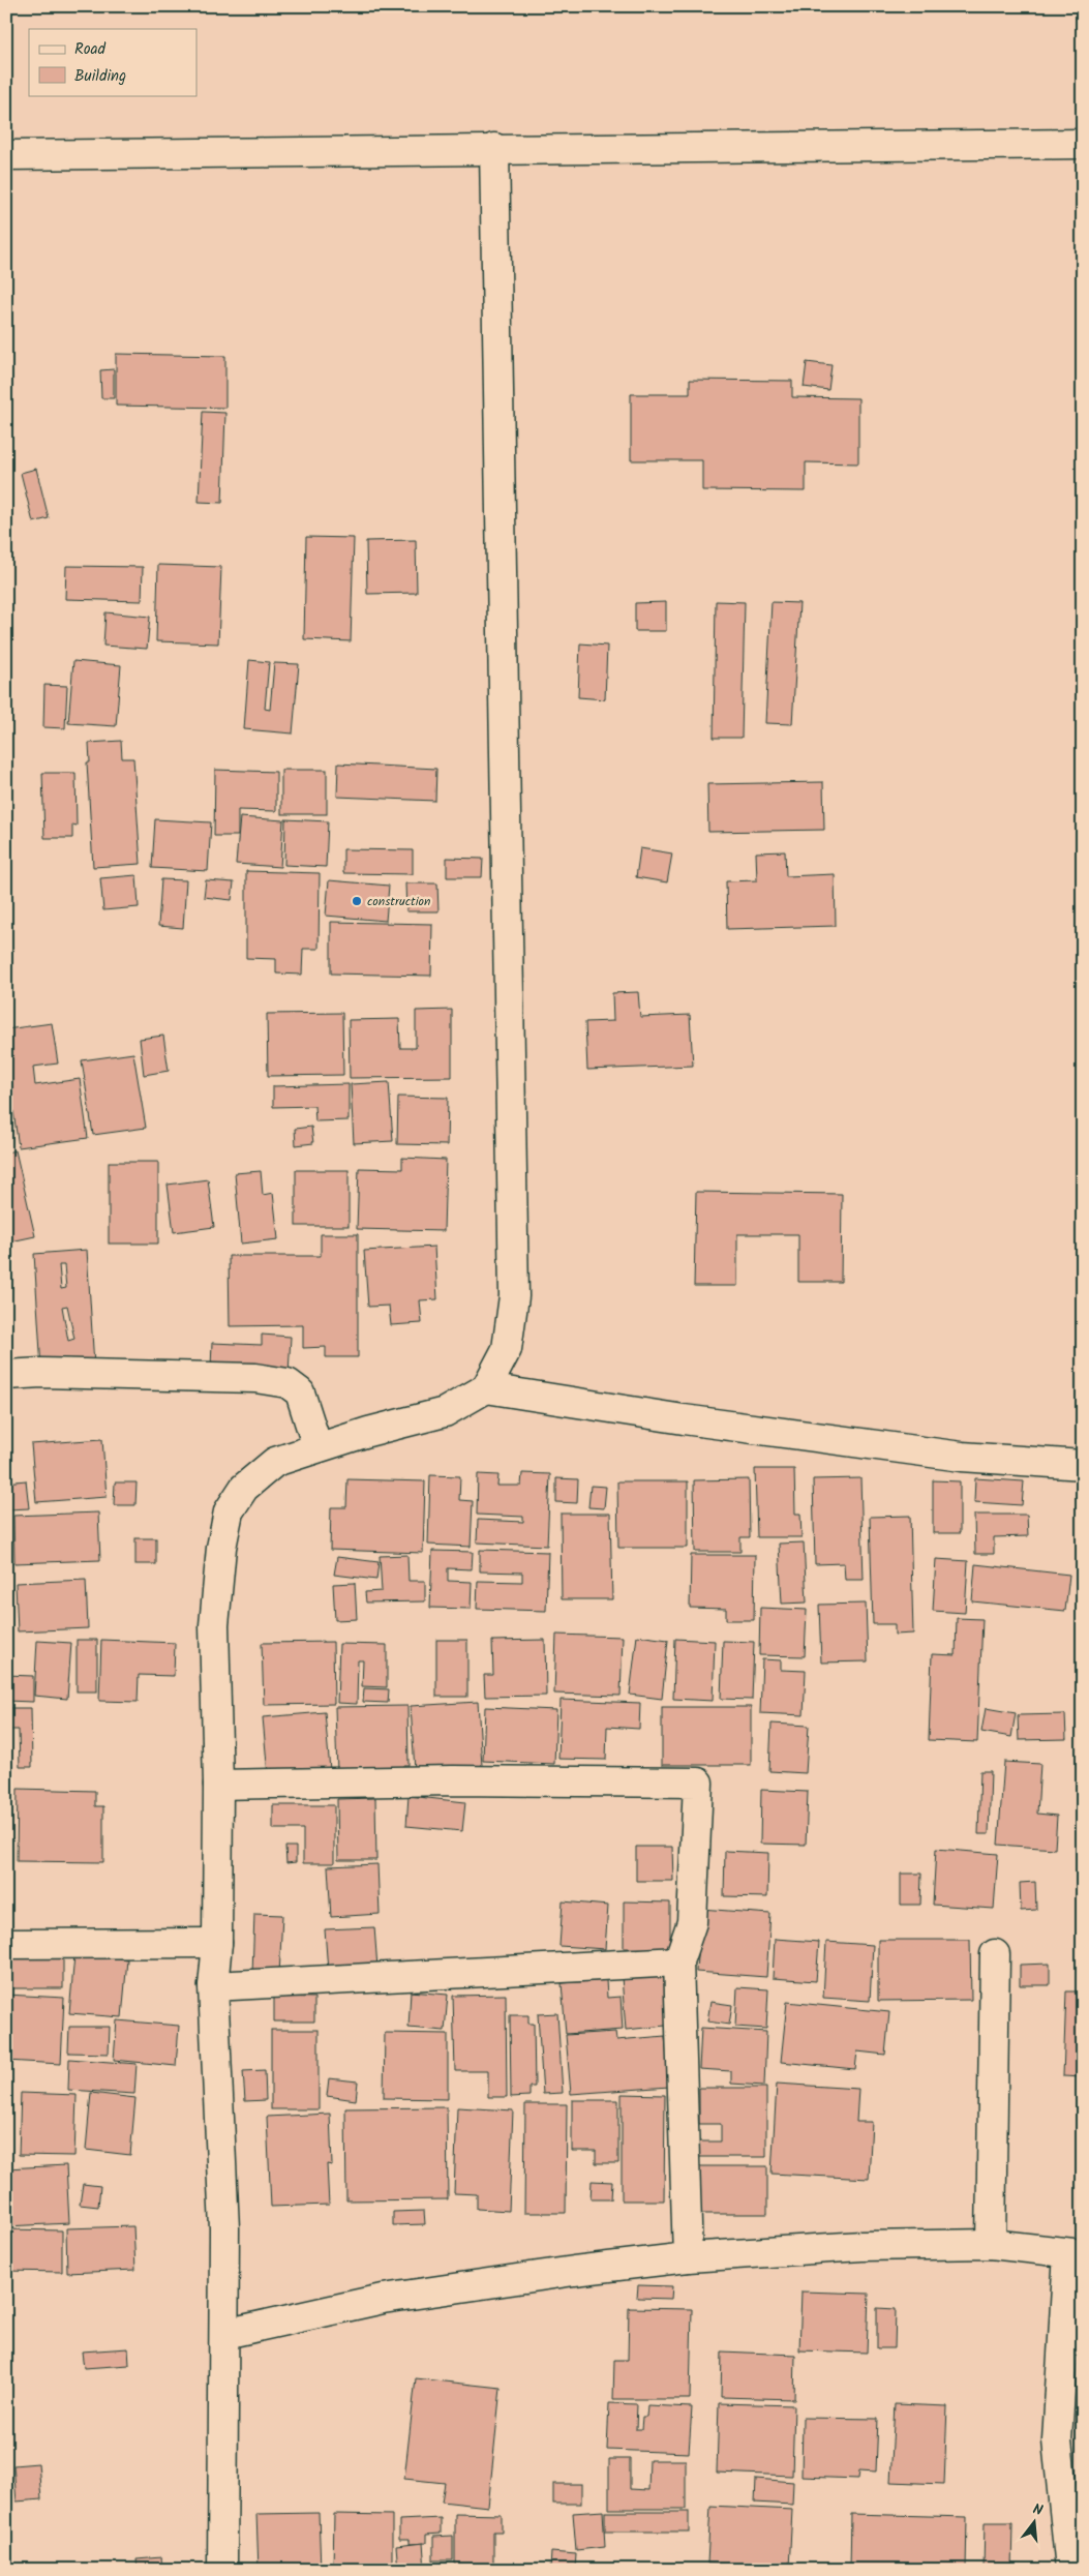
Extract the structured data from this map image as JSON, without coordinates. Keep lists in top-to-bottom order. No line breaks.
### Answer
{"places":["construction"],"legend":["Road","Building"],"north":"top"}
